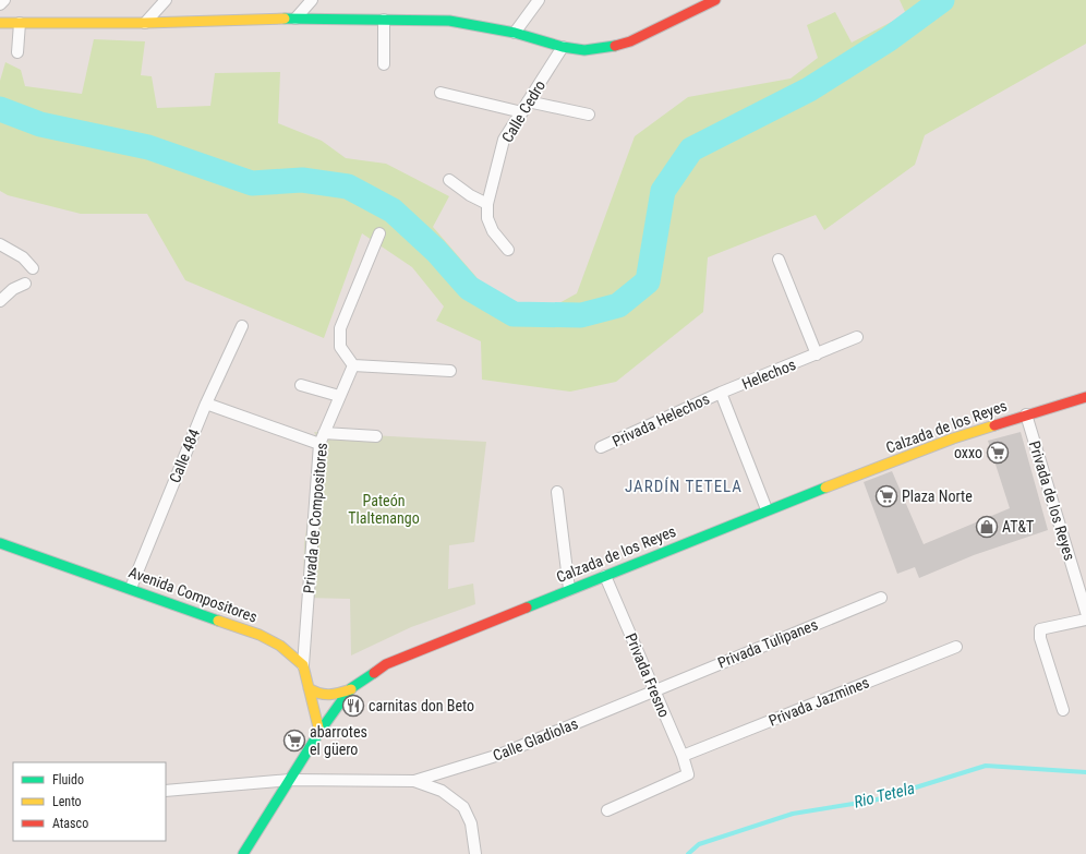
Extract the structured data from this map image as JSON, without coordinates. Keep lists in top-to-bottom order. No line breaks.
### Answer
{"streets":{"street":["Calle Cedro","Helechos","Privada Helechos","Calzada de los Reyes","Calle 484","Privada de los Reyes","Privada de Compositores","Avenida Compositores","Privada Tulipanes","Privada Fresno","Privada Jazmines","Calle Gladiolas"]},"crossings":[["Helechos","Privada Helechos"],["Calzada de los Reyes","Privada de los Reyes"],["Calzada de los Reyes","Privada Fresno"],["Calle 484","Avenida Compositores"],["Privada de Compositores","Avenida Compositores"],["Privada Tulipanes","Privada Fresno"],["Privada Tulipanes","Calle Gladiolas"],["Privada Fresno","Privada Jazmines"],["Privada Fresno","Calle Gladiolas"]],"districts":["JARDÍN TETELA"],"water":["Rio Tetela"],"parks":["Pateón Tlaltenango"],"places":{"supermarket":["oxxo","Plaza Norte","abarrotes el güero"],"shop":["AT&T"],"restaurant":["carnitas don Beto"]},"legend":["Fluido","Lento","Atasco"]}
